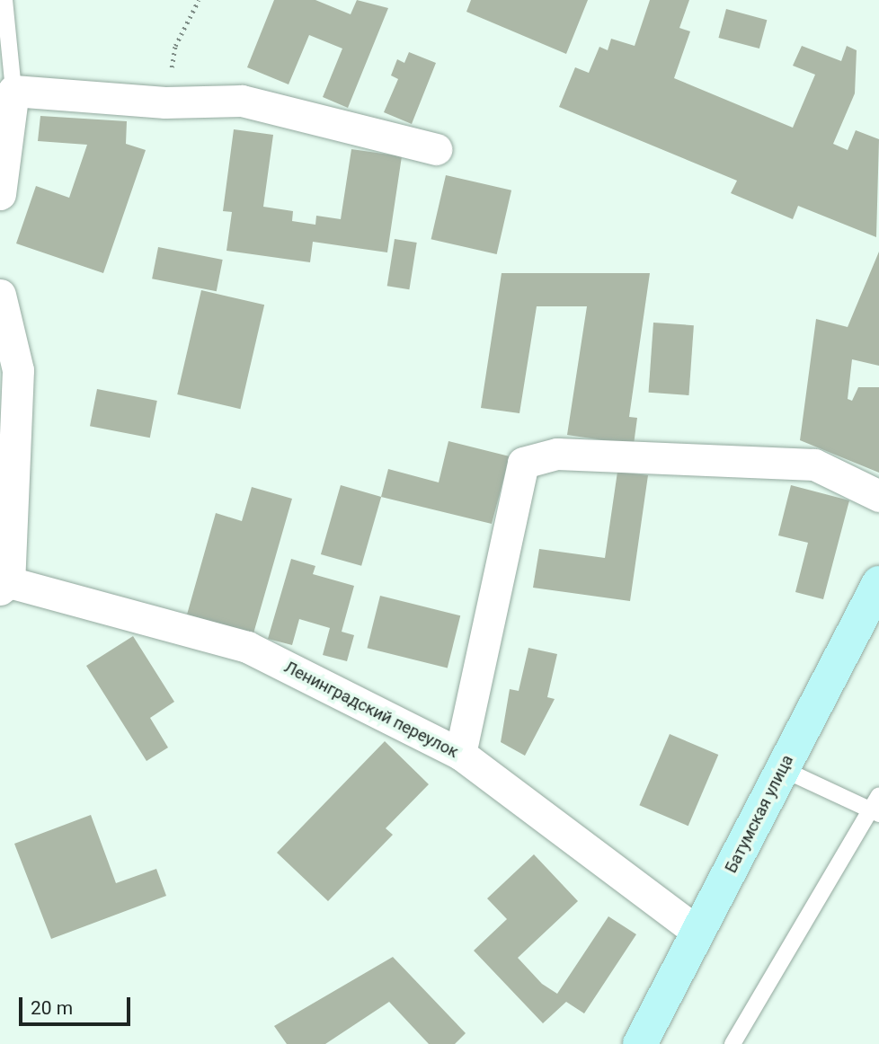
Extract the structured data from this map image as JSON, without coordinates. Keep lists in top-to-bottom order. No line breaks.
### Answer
{"streets":{"main road":["Батумская улица"],"street":["Ленинградский переулок"]},"crossings":[["Ленинградский переулок","Батумская улица"]],"scale_bar":"20 m"}
